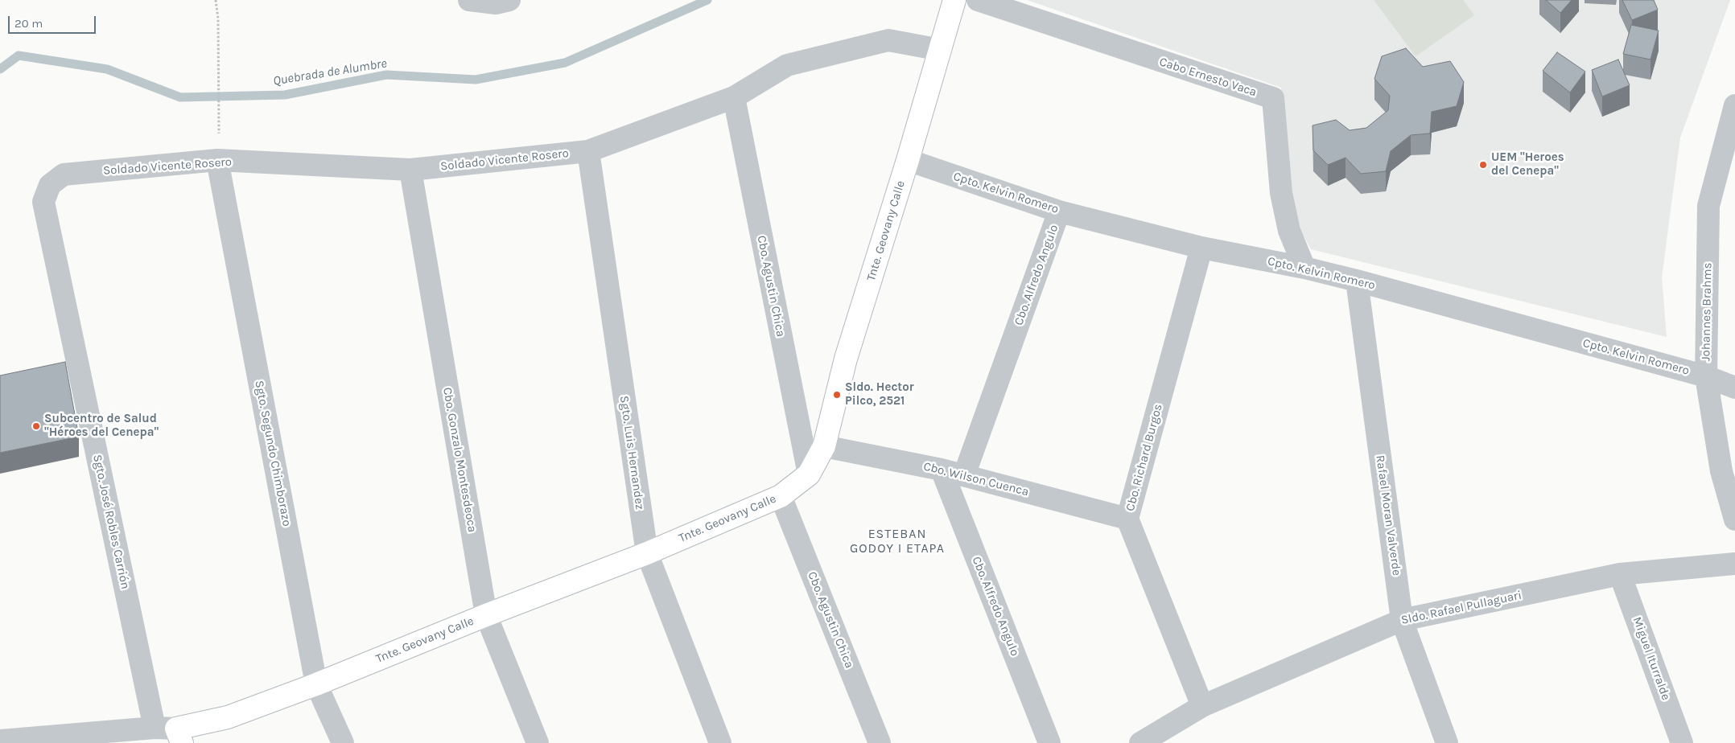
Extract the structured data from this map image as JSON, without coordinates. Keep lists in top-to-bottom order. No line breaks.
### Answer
{"streets":{"street":["Cabo Ernesto Vaca","Soldado Vicente Rosero","Cpto. Kelvin Romero","Tnte. Geovany Calle","Cbo. Alfredo Angulo","Cbo. Agustin Chica","Johannes Brahms","Sgto. Luis Hernandez","Sgto. Segundo Chimborazo","Cbo. Richard Burgos","Cbo. Gonzalo Montesdeoca","Cbo. Wilson Cuenca","Rafael Moran Valverde","Sgto. José Robles Carrión","Sldo. Rafael Pullaguari","Miguel Iturralde"]},"crossings":[["Cabo Ernesto Vaca","Cpto. Kelvin Romero"],["Soldado Vicente Rosero","Tnte. Geovany Calle"],["Soldado Vicente Rosero","Cbo. Agustin Chica"],["Soldado Vicente Rosero","Sgto. Luis Hernandez"],["Soldado Vicente Rosero","Sgto. Segundo Chimborazo"],["Soldado Vicente Rosero","Cbo. Gonzalo Montesdeoca"],["Soldado Vicente Rosero","Sgto. José Robles Carrión"],["Cpto. Kelvin Romero","Tnte. Geovany Calle"],["Cpto. Kelvin Romero","Cbo. Alfredo Angulo"],["Cpto. Kelvin Romero","Johannes Brahms"],["Cpto. Kelvin Romero","Cbo. Richard Burgos"],["Cpto. Kelvin Romero","Rafael Moran Valverde"],["Tnte. Geovany Calle","Cbo. Agustin Chica"],["Tnte. Geovany Calle","Sgto. Luis Hernandez"],["Tnte. Geovany Calle","Sgto. Segundo Chimborazo"],["Tnte. Geovany Calle","Cbo. Gonzalo Montesdeoca"],["Tnte. Geovany Calle","Cbo. Wilson Cuenca"],["Cbo. Alfredo Angulo","Cbo. Wilson Cuenca"],["Cbo. Richard Burgos","Cbo. Wilson Cuenca"],["Cbo. Richard Burgos","Sldo. Rafael Pullaguari"],["Rafael Moran Valverde","Sldo. Rafael Pullaguari"],["Sldo. Rafael Pullaguari","Miguel Iturralde"]],"districts":["ESTEBAN GODOY I ETAPA"],"water":["Quebrada de Alumbre"],"places":["UEM \"Heroes del Cenepa\"","Sldo. Hector Pilco, 2521","Subcentro de Salud \"Héroes del Cenepa\""],"scale_bar":"20 m"}
